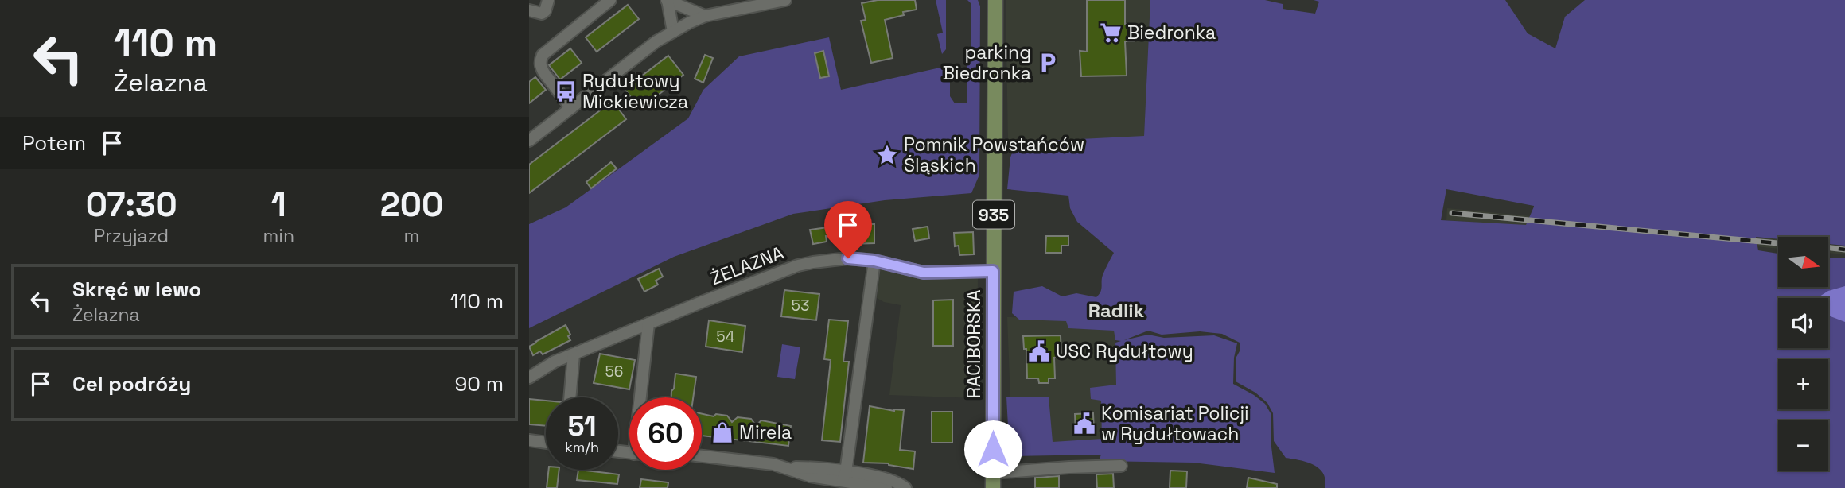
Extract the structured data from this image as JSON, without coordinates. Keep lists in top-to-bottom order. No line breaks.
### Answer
{"streets":{"main road":["935","RACIBORSKA"],"street":["ŻELAZNA"]},"crossings":[["ŻELAZNA","RACIBORSKA"]],"districts":["Radlik"],"places":{"supermarket":["Biedronka"],"parking":["parking Biedronka"],"bus stop":["Rydułtowy Mickiewicza"],"place":["Pomnik Powstańców Śląskich"],"public building":["USC Rydułtowy","Komisariat Policji w Rydułtowach"],"shop":["Mirela"]},"house_numbers":["53","54","56"],"north":"right","page":{"turn":["110 m","Żelazna"],"then":"Potem","eta":["07:30","Przyjazd","1","min","200","m"],"map_buttons":["+","−"],"list":[{"name":"Skręć w lewo","note":"Żelazna","value":"110 m"},{"name":"Cel podróży","value":"90 m"}],"speed":"51 km/h","limit":"60"}}
